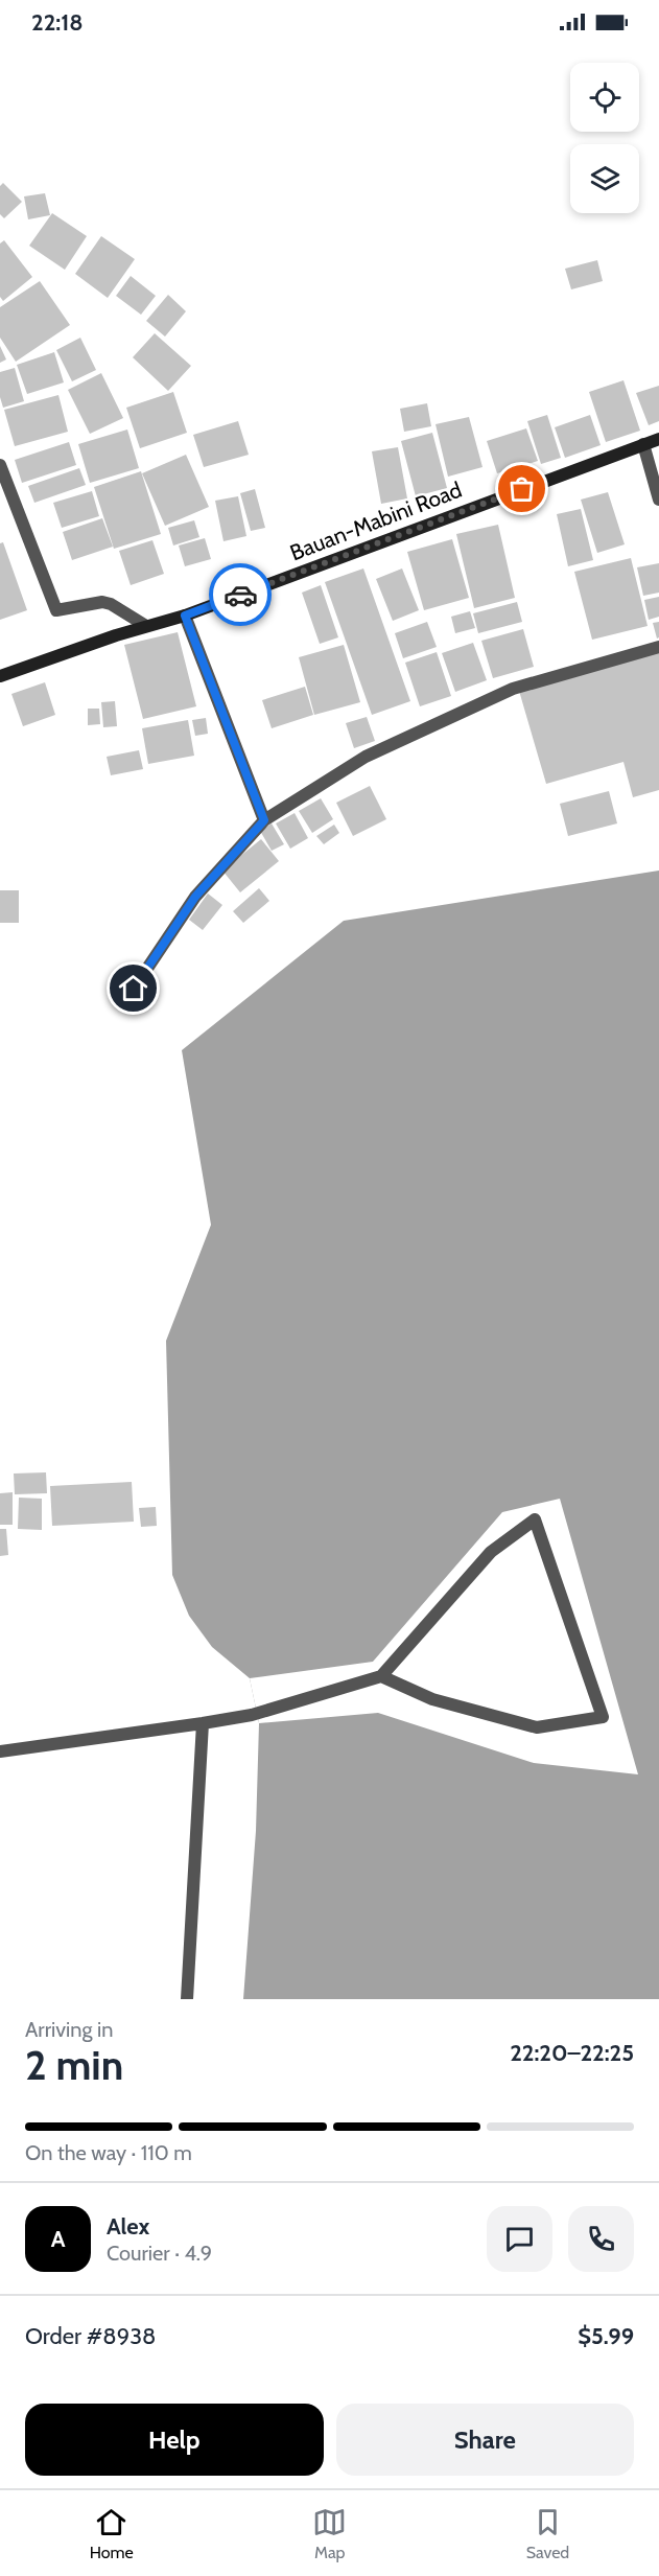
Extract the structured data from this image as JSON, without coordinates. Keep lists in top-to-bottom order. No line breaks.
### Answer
{"streets":{"main road":["Bauan-Mabini Road"]},"page":{"status":"22:18","heading":["2 min","Arriving in","22:20–22:25"],"panel":["Alex","Courier · 4.9","Order #8938","$5.99"],"bar":"On the way · 110 m","round":"A","buttons":["Help","Share"],"tabs":["Home","Map","Saved"]}}
